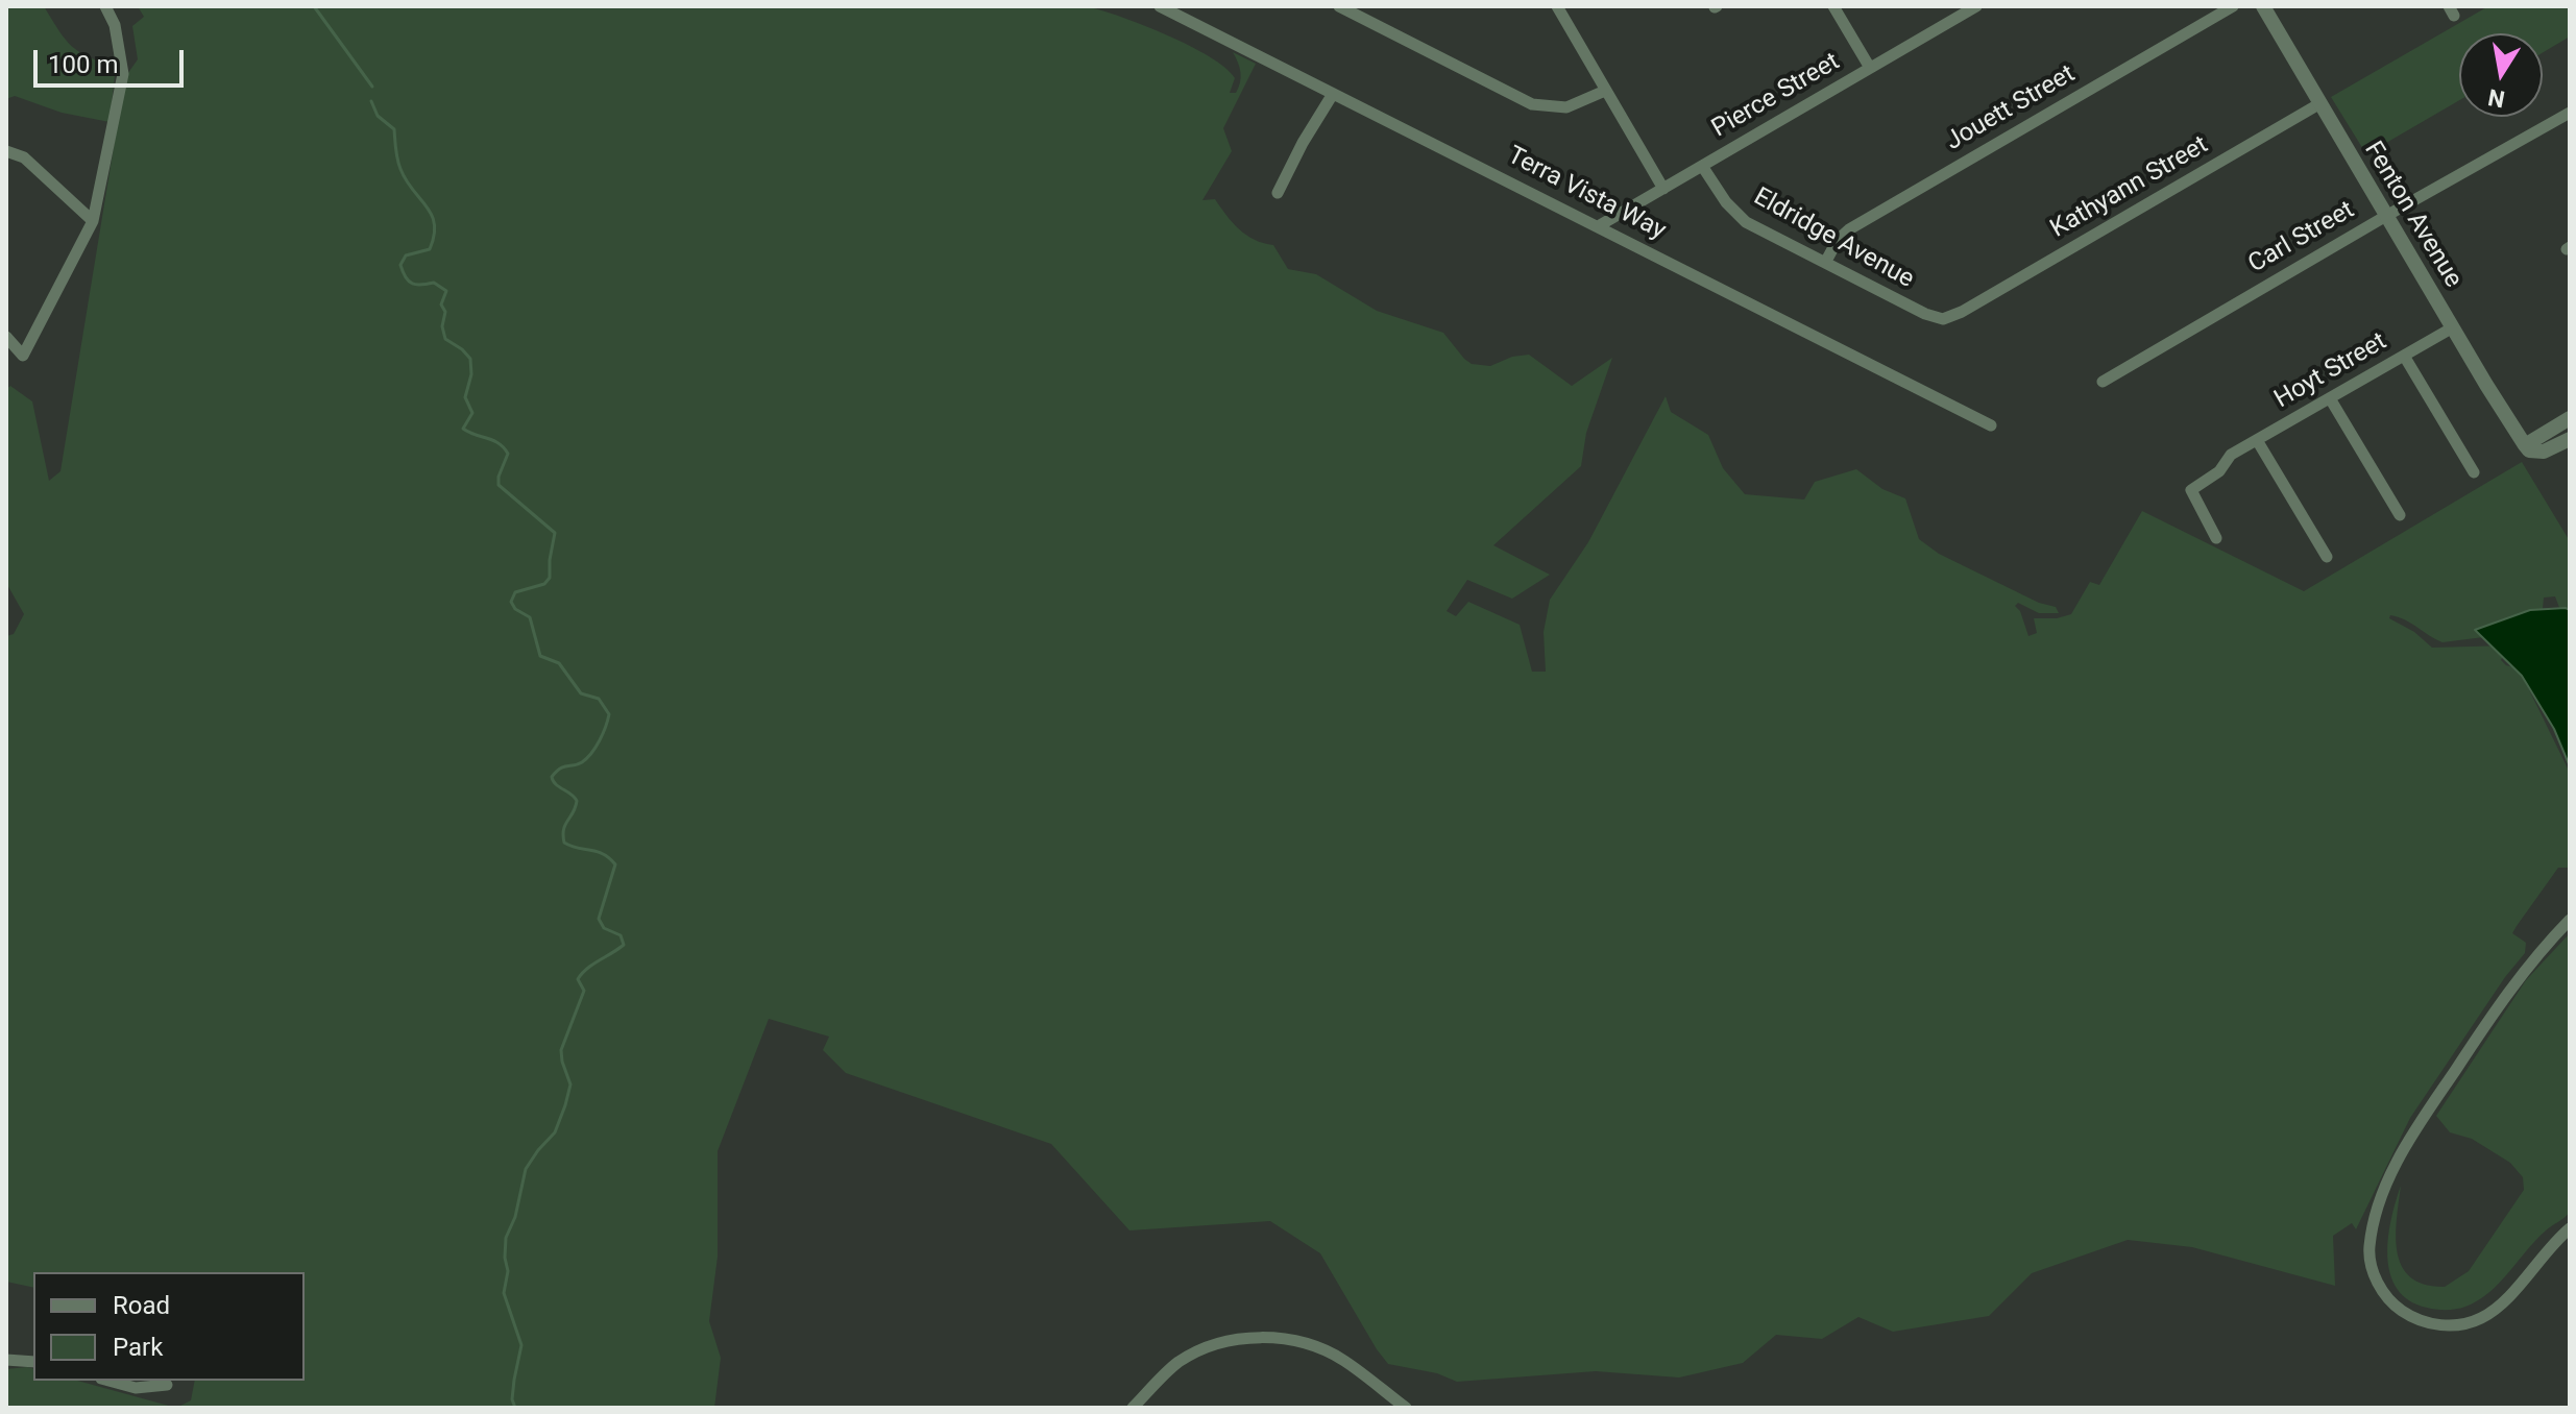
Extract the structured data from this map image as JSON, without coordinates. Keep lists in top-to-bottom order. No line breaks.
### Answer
{"streets":{"street":["Pierce Street","Jouett Street","Kathyann Street","Terra Vista Way","Fenton Avenue","Carl Street","Eldridge Avenue","Hoyt Street"]},"crossings":[["Pierce Street","Terra Vista Way"],["Pierce Street","Eldridge Avenue"],["Jouett Street","Eldridge Avenue"],["Kathyann Street","Fenton Avenue"],["Kathyann Street","Eldridge Avenue"],["Fenton Avenue","Carl Street"],["Fenton Avenue","Hoyt Street"]],"legend":["Road","Park"],"scale_bar":"100 m","north":"bottom"}
